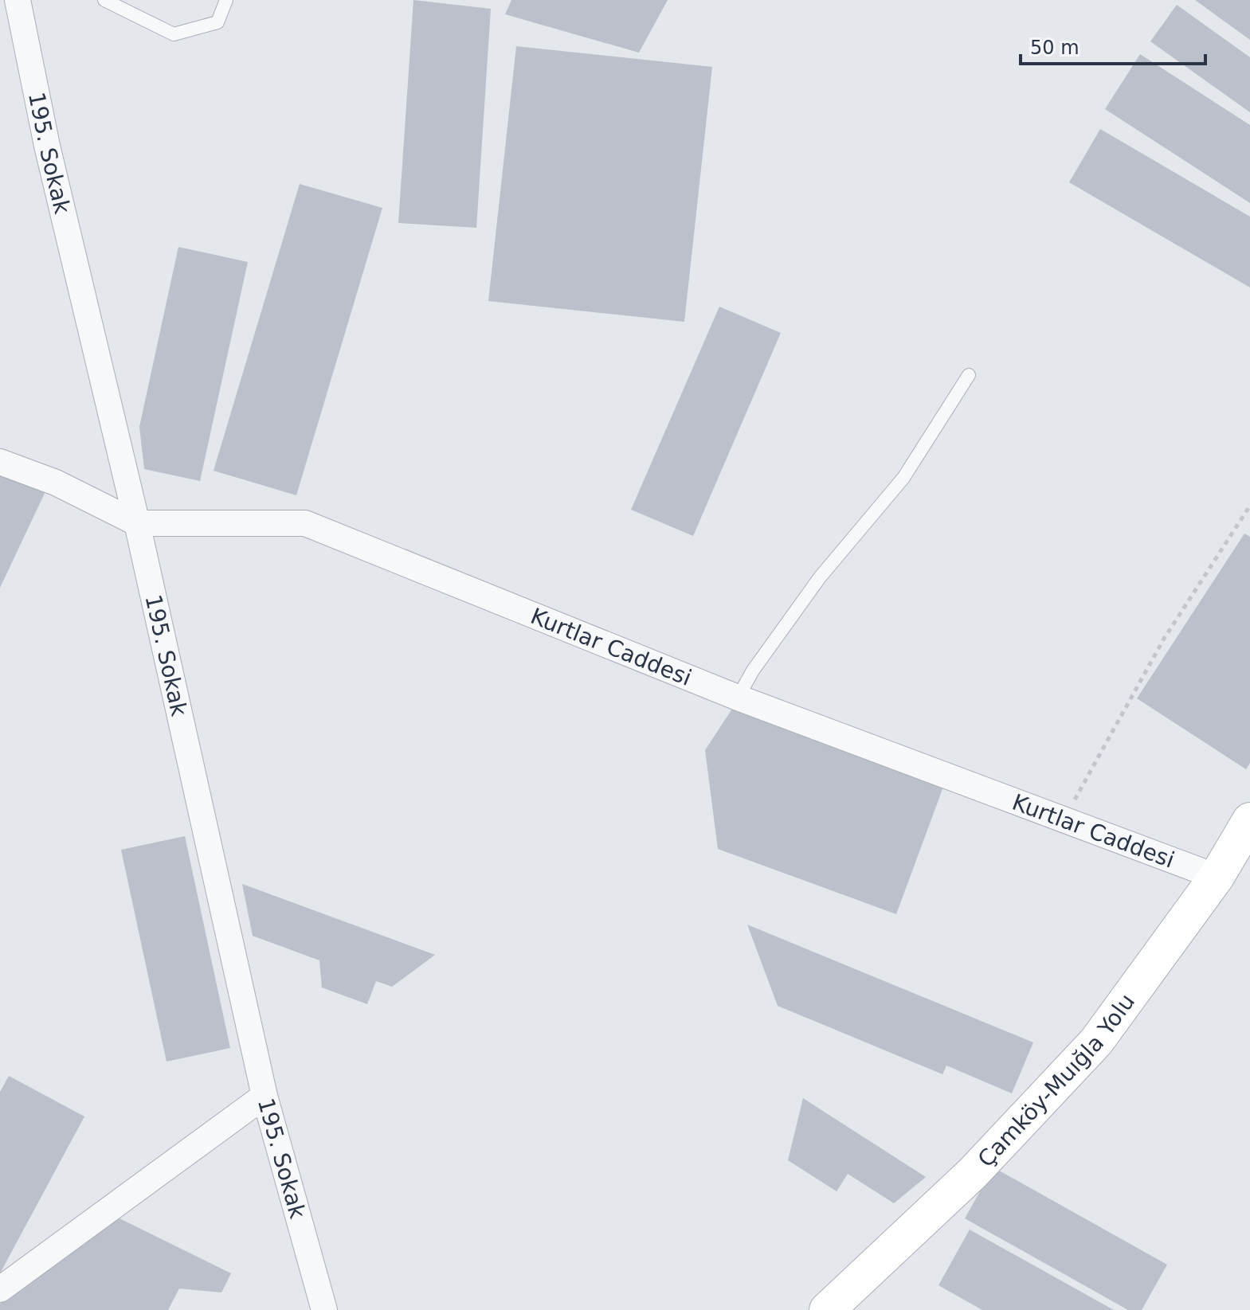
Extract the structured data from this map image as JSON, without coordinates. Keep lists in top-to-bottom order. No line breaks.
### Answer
{"streets":{"street":["195. Sokak","Kurtlar Caddesi","Çamköy-Muığla Yolu"]},"crossings":[["195. Sokak","Kurtlar Caddesi"],["Kurtlar Caddesi","Çamköy-Muığla Yolu"]],"scale_bar":"50 m"}
